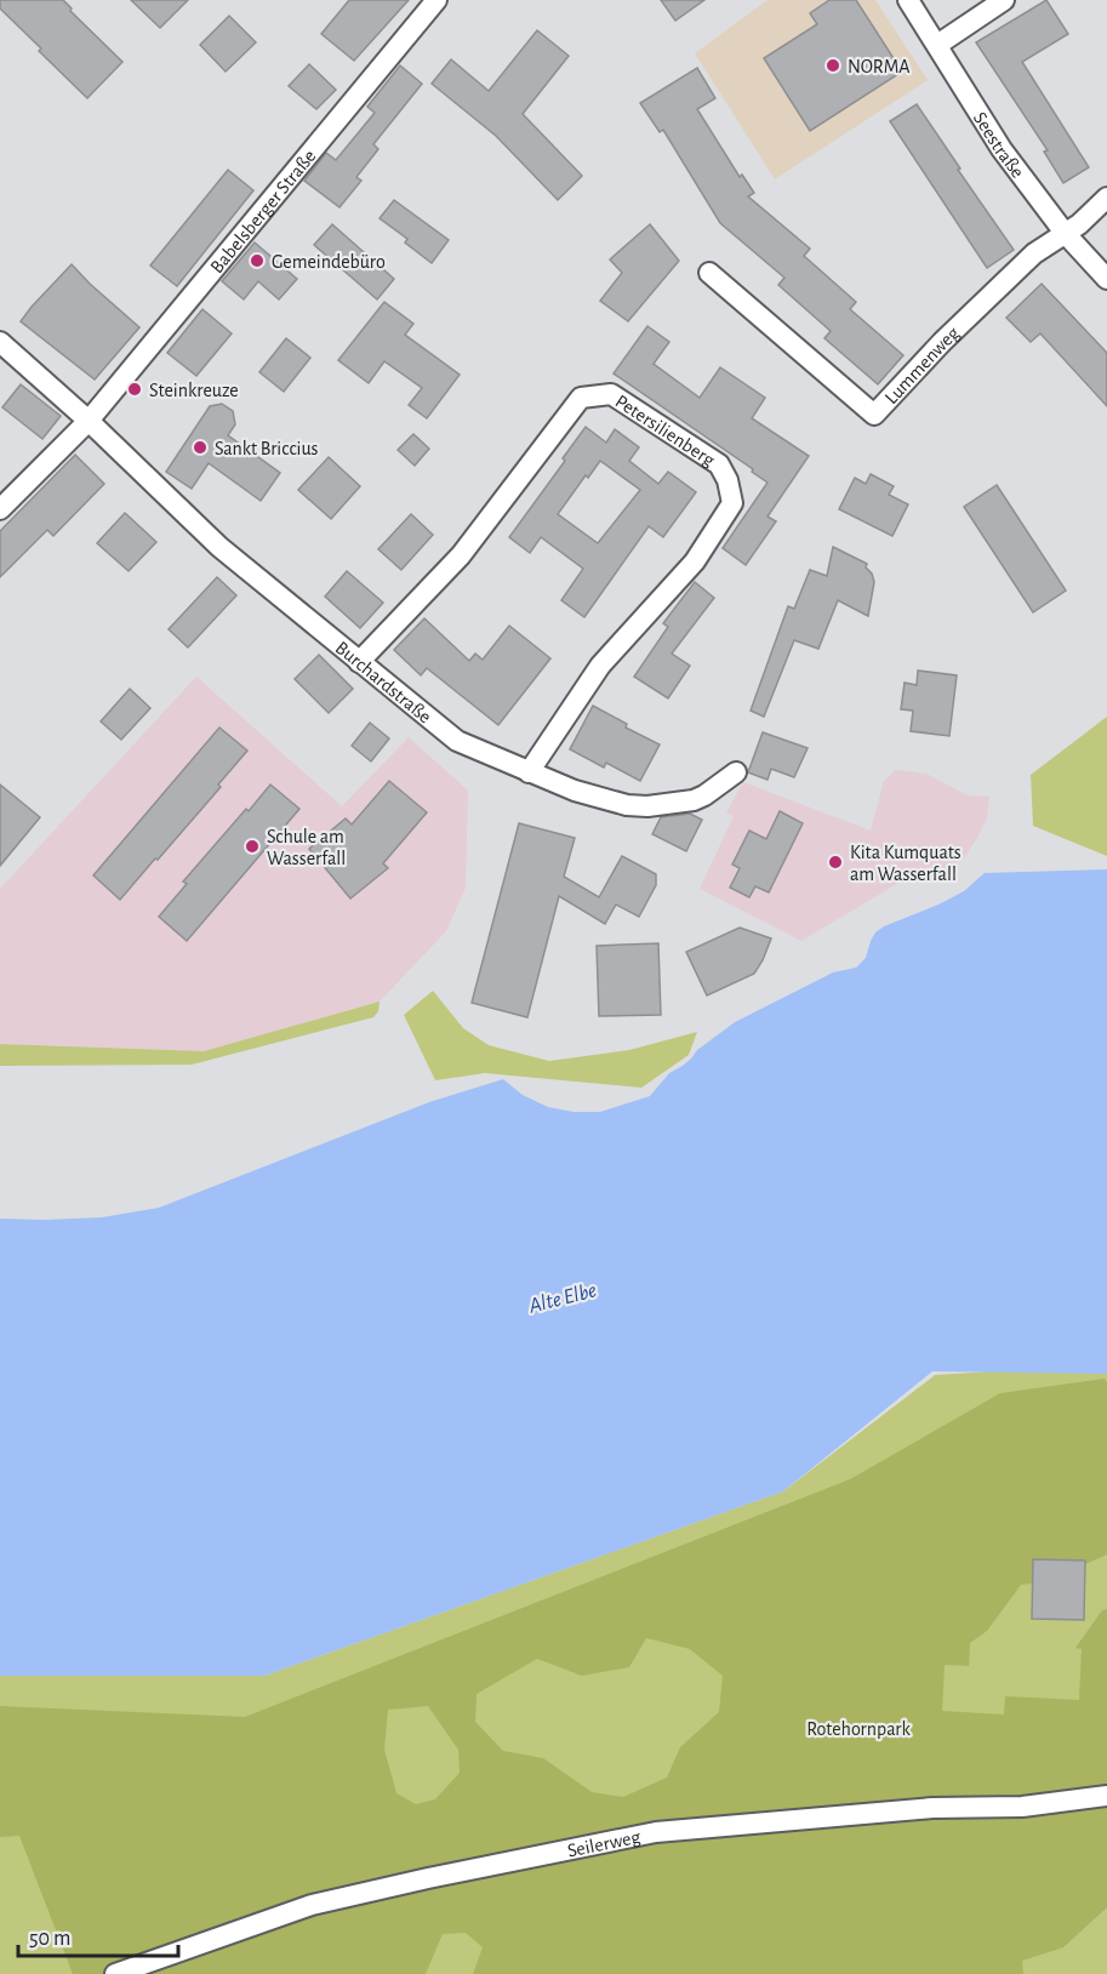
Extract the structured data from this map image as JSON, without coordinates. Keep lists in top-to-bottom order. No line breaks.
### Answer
{"streets":{"street":["Seestraße","Babelsberger Straße","Lummenweg","Petersilienberg","Burchardstraße","Seilerweg"]},"crossings":[["Seestraße","Lummenweg"],["Babelsberger Straße","Burchardstraße"],["Petersilienberg","Burchardstraße"]],"water":["Alte Elbe"],"parks":["Rotehornpark"],"places":["NORMA","Gemeindebüro","Steinkreuze","Sankt Briccius","Schule am Wasserfall","Kita Kumquats am Wasserfall"],"scale_bar":"50 m"}
